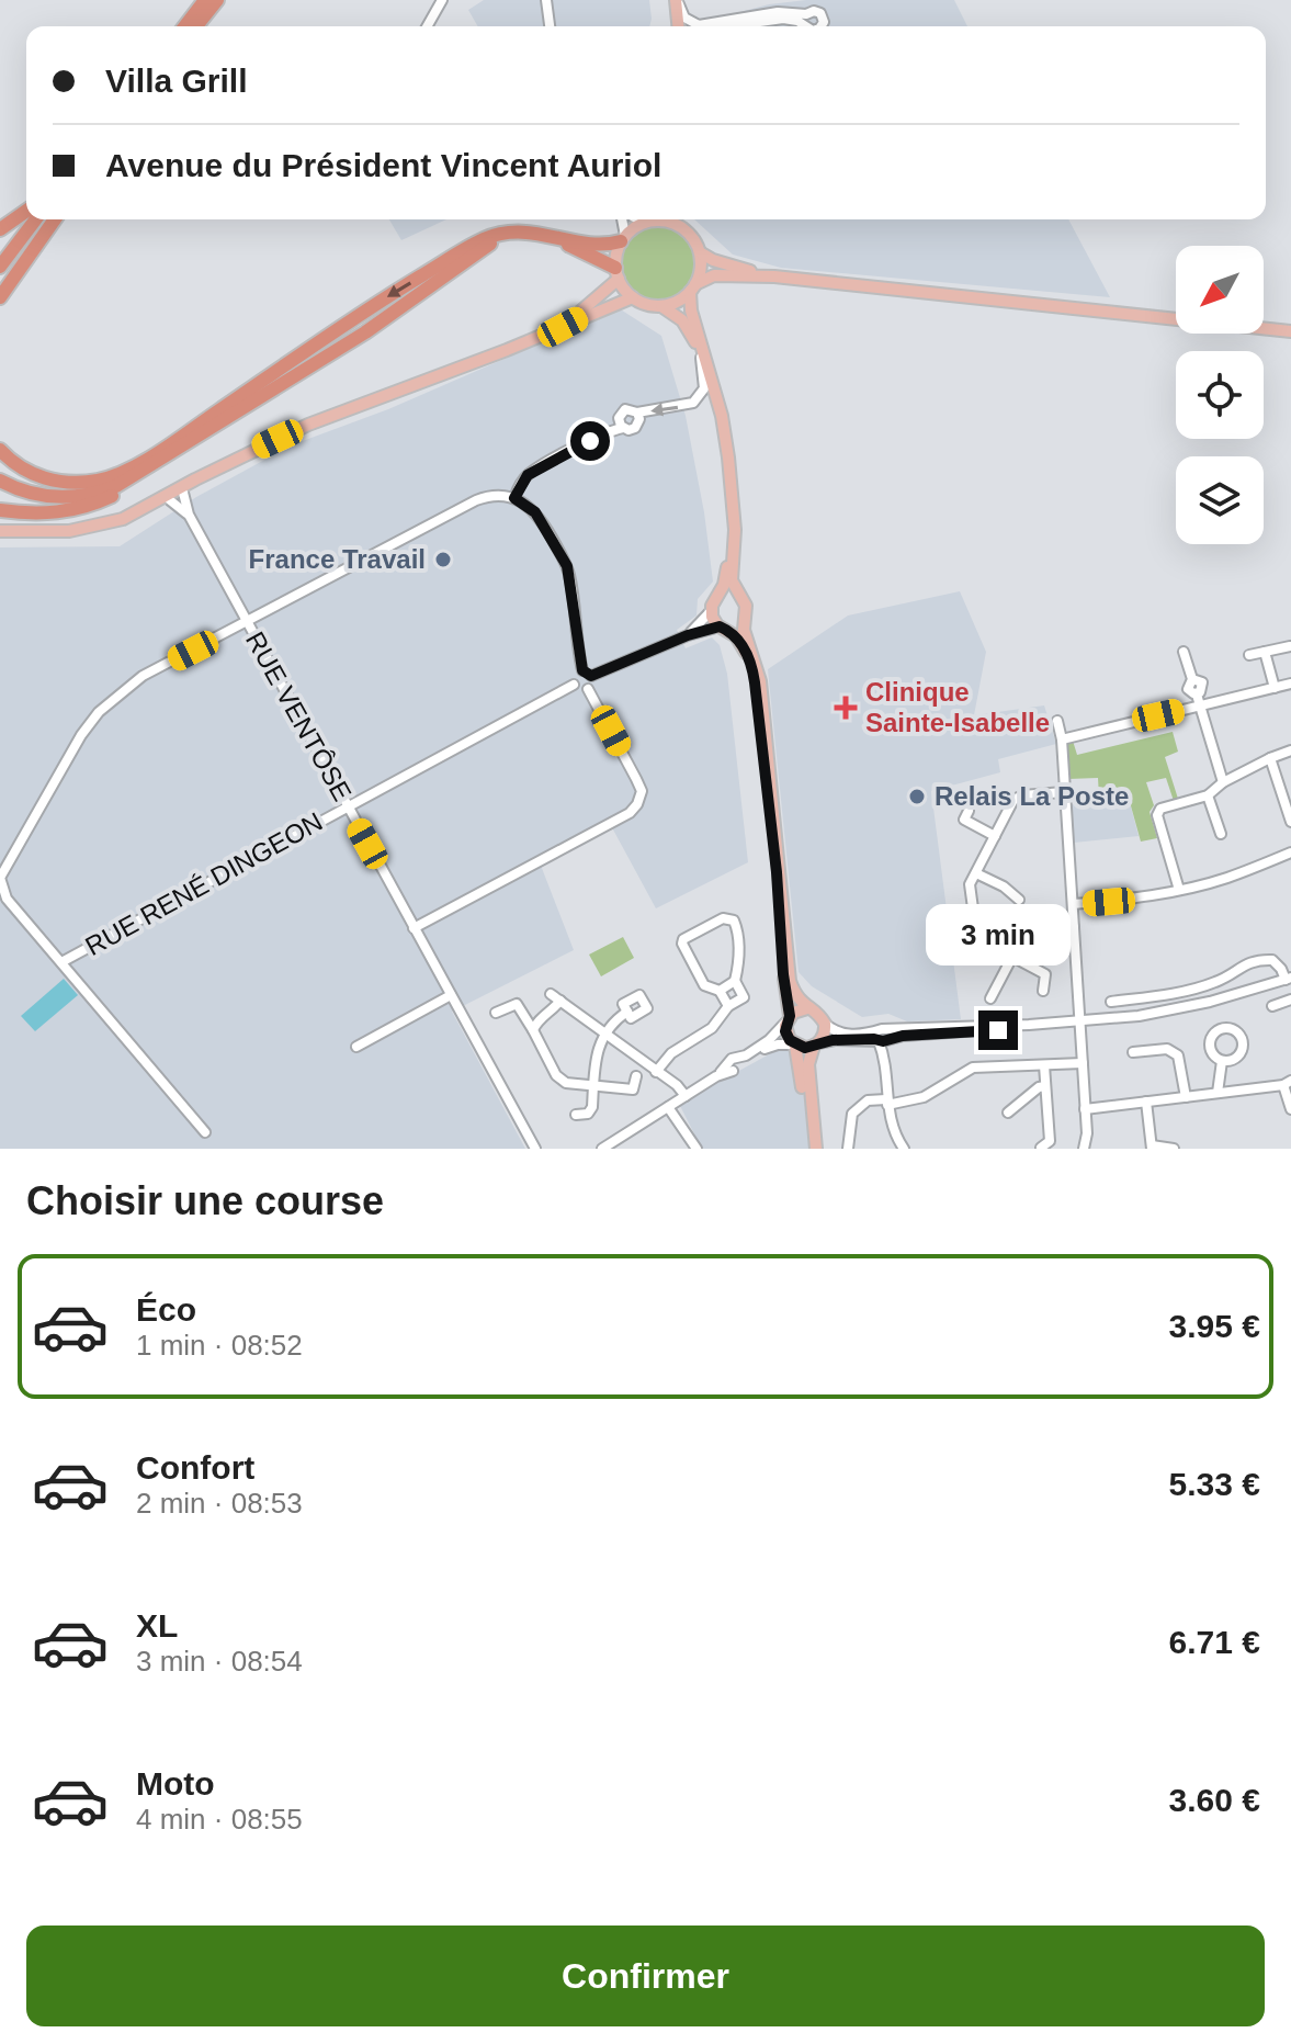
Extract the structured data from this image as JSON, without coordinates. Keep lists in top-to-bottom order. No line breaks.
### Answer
{"streets":{"street":["RUE VENTÔSE","RUE RENÉ DINGEON"]},"crossings":[["RUE VENTÔSE","RUE RENÉ DINGEON"]],"places":{"other":["France Travail","Relais La Poste"],"health":["Clinique Sainte-Isabelle"]},"north":"bottom left","page":{"banner":["Villa Grill","Avenue du Président Vincent Auriol"],"bubble":"3 min","heading":"Choisir une course","list":[{"name":"Éco","note":"1 min · 08:52","value":"3.95 €"},{"name":"Confort","note":"2 min · 08:53","value":"5.33 €"},{"name":"XL","note":"3 min · 08:54","value":"6.71 €"},{"name":"Moto","note":"4 min · 08:55","value":"3.60 €"}],"buttons":"Confirmer"}}
